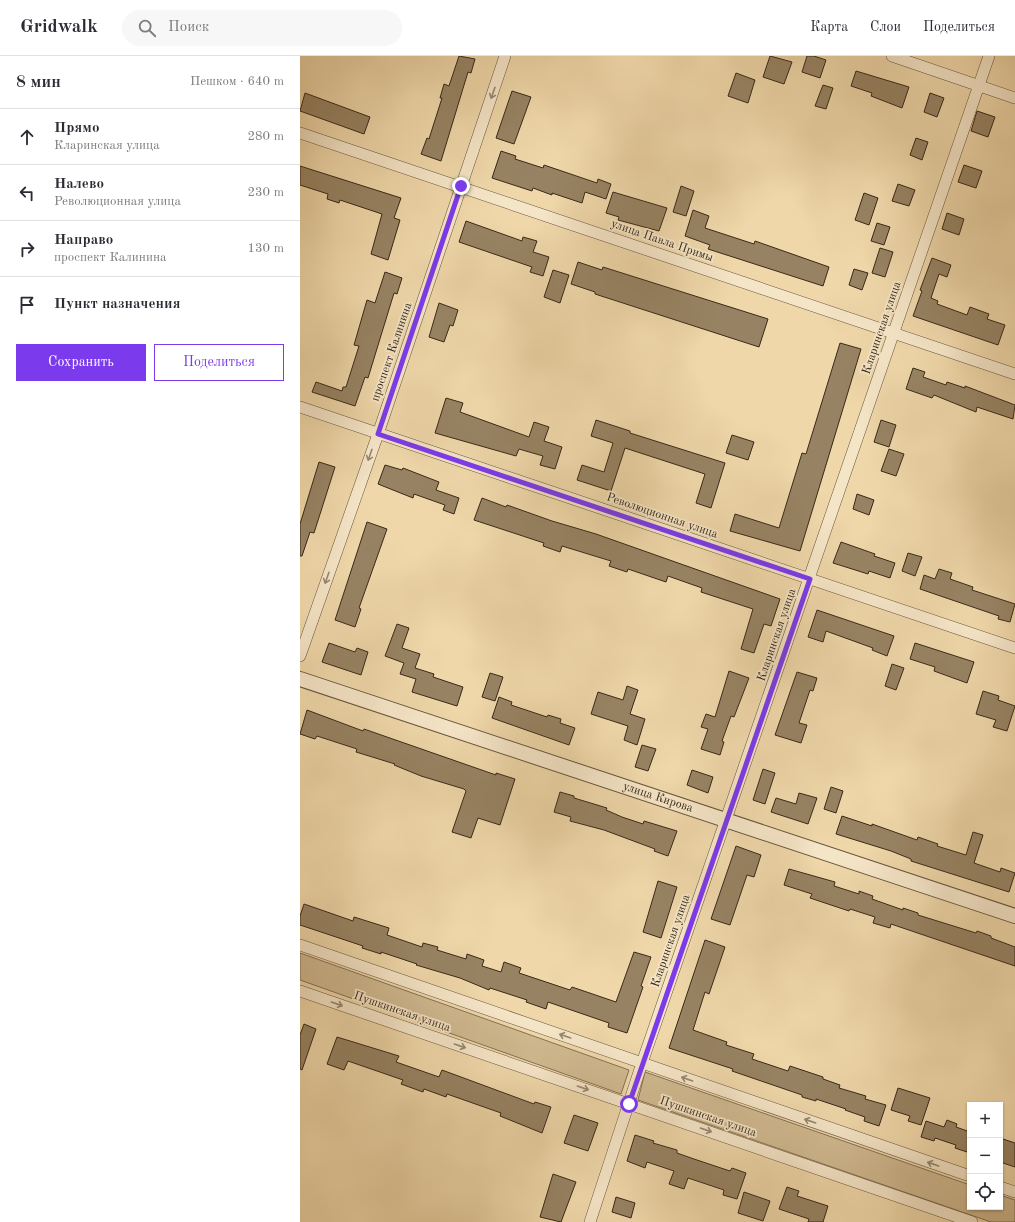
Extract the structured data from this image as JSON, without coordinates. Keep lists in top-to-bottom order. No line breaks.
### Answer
{"streets":{"street":["улица Павла Примы","Кларинская улица","проспект Калинина","Революционная улица","улица Кирова","Пушкинская улица"]},"crossings":[["улица Павла Примы","Кларинская улица"],["улица Павла Примы","проспект Калинина"],["Кларинская улица","Революционная улица"],["Кларинская улица","улица Кирова"],["Кларинская улица","Пушкинская улица"],["проспект Калинина","Революционная улица"]],"one_way":["проспект Калинина"],"page":{"header":"Gridwalk","search":"Поиск","nav":["Карта","Слои","Поделиться"],"heading":["8 мин","Пешком · 640 m"],"list":[["Прямо","Кларинская улица","280 m"],["Налево","Революционная улица","230 m"],["Направо","проспект Калинина","130 m"],"Пункт назначения"],"buttons":["Сохранить","Поделиться"],"map_buttons":["+","−"]}}
